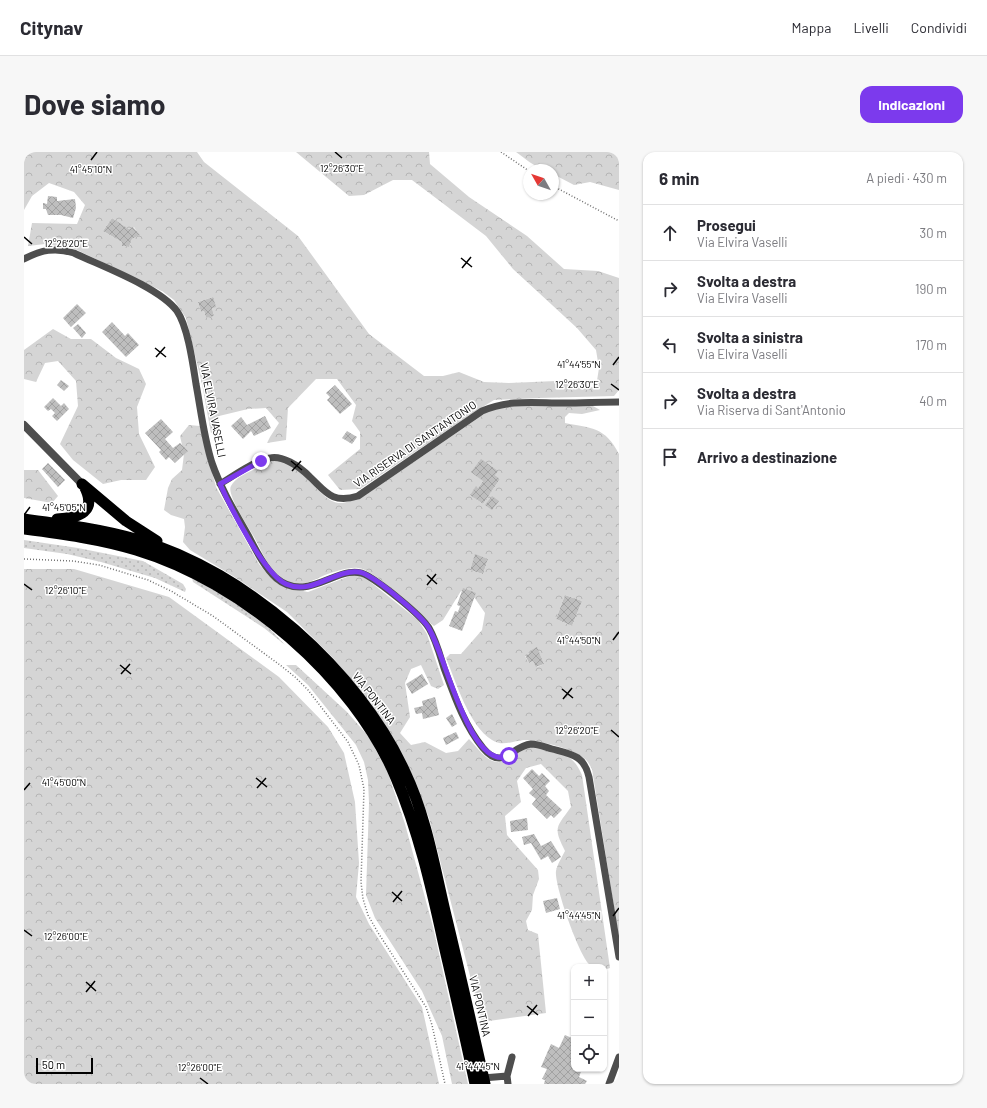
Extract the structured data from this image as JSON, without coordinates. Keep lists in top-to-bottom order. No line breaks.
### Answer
{"streets":{"highway":["VIA PONTINA"],"street":["VIA ELVIRA VASELLI","VIA RISERVA DI SANT'ANTONIO"]},"crossings":[["VIA ELVIRA VASELLI","VIA RISERVA DI SANT'ANTONIO"]],"scale_bar":"50 m","north":"top left","page":{"header":"Citynav","nav":["Mappa","Livelli","Condividi"],"buttons":"Indicazioni","title":"Dove siamo","heading":["6 min","A piedi · 430 m"],"list":[["Prosegui","Via Elvira Vaselli","30 m"],["Svolta a destra","Via Elvira Vaselli","190 m"],["Svolta a sinistra","Via Elvira Vaselli","170 m"],["Svolta a destra","Via Riserva di Sant'Antonio","40 m"],"Arrivo a destinazione"],"map_buttons":["+","−"],"scale":"50 m"},"coordinates":["12°26'30\"E","41°45'10\"N","12°26'20\"E","41°44'55\"N","41°45'05\"N","12°26'10\"E","41°44'50\"N","41°45'00\"N","41°44'45\"N","12°26'00\"E"]}
